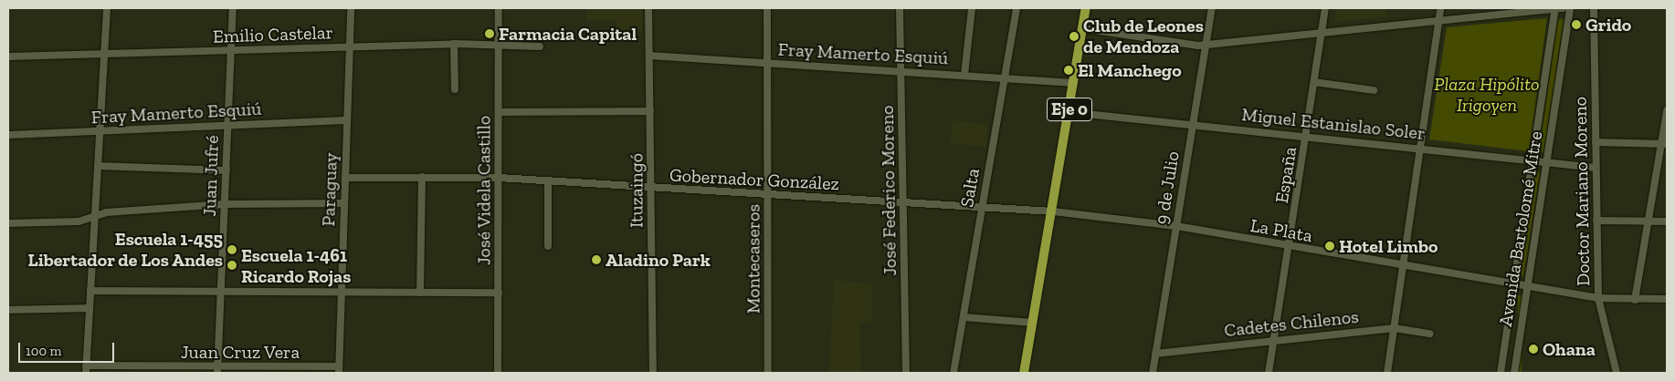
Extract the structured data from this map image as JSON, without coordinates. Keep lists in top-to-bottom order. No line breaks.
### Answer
{"streets":{"main road":["Eje 0"],"street":["Emilio Castelar","Fray Mamerto Esquiú","Miguel Estanislao Soler","España","Juan Jufré","Gobernador González","Salta","9 de Julio","Paraguay","José Videla Castillo","Ituzaingó","José Federico Moreno","Doctor Mariano Moreno","Avenida Bartolomé Mitre","La Plata","Montecaseros","Cadetes Chilenos","Juan Cruz Vera"]},"crossings":[["Emilio Castelar","Juan Jufré"],["Emilio Castelar","Paraguay"],["Emilio Castelar","José Videla Castillo"],["Fray Mamerto Esquiú","Eje 0"],["Fray Mamerto Esquiú","Juan Jufré"],["Fray Mamerto Esquiú","Salta"],["Fray Mamerto Esquiú","Paraguay"],["Fray Mamerto Esquiú","Ituzaingó"],["Fray Mamerto Esquiú","José Federico Moreno"],["Fray Mamerto Esquiú","Montecaseros"],["Eje 0","Miguel Estanislao Soler"],["Eje 0","Gobernador González"],["Eje 0","La Plata"],["Miguel Estanislao Soler","España"],["Miguel Estanislao Soler","9 de Julio"],["Miguel Estanislao Soler","Doctor Mariano Moreno"],["Miguel Estanislao Soler","Avenida Bartolomé Mitre"],["España","La Plata"],["España","Cadetes Chilenos"],["Juan Jufré","Juan Cruz Vera"],["Gobernador González","Salta"],["Gobernador González","Paraguay"],["Gobernador González","José Videla Castillo"],["Gobernador González","Ituzaingó"],["Gobernador González","José Federico Moreno"],["Gobernador González","La Plata"],["Gobernador González","Montecaseros"],["9 de Julio","La Plata"],["9 de Julio","Cadetes Chilenos"],["Paraguay","Juan Cruz Vera"],["Doctor Mariano Moreno","La Plata"],["Avenida Bartolomé Mitre","La Plata"]],"parks":["Plaza Hipólito Irigoyen"],"places":["Grido","Farmacia Capital","Club de Leones de Mendoza","El Manchego","Hotel Limbo","Escuela 1-455 Libertador de Los Andes","Aladino Park","Escuela 1-461 Ricardo Rojas","Ohana"],"scale_bar":"100 m"}
